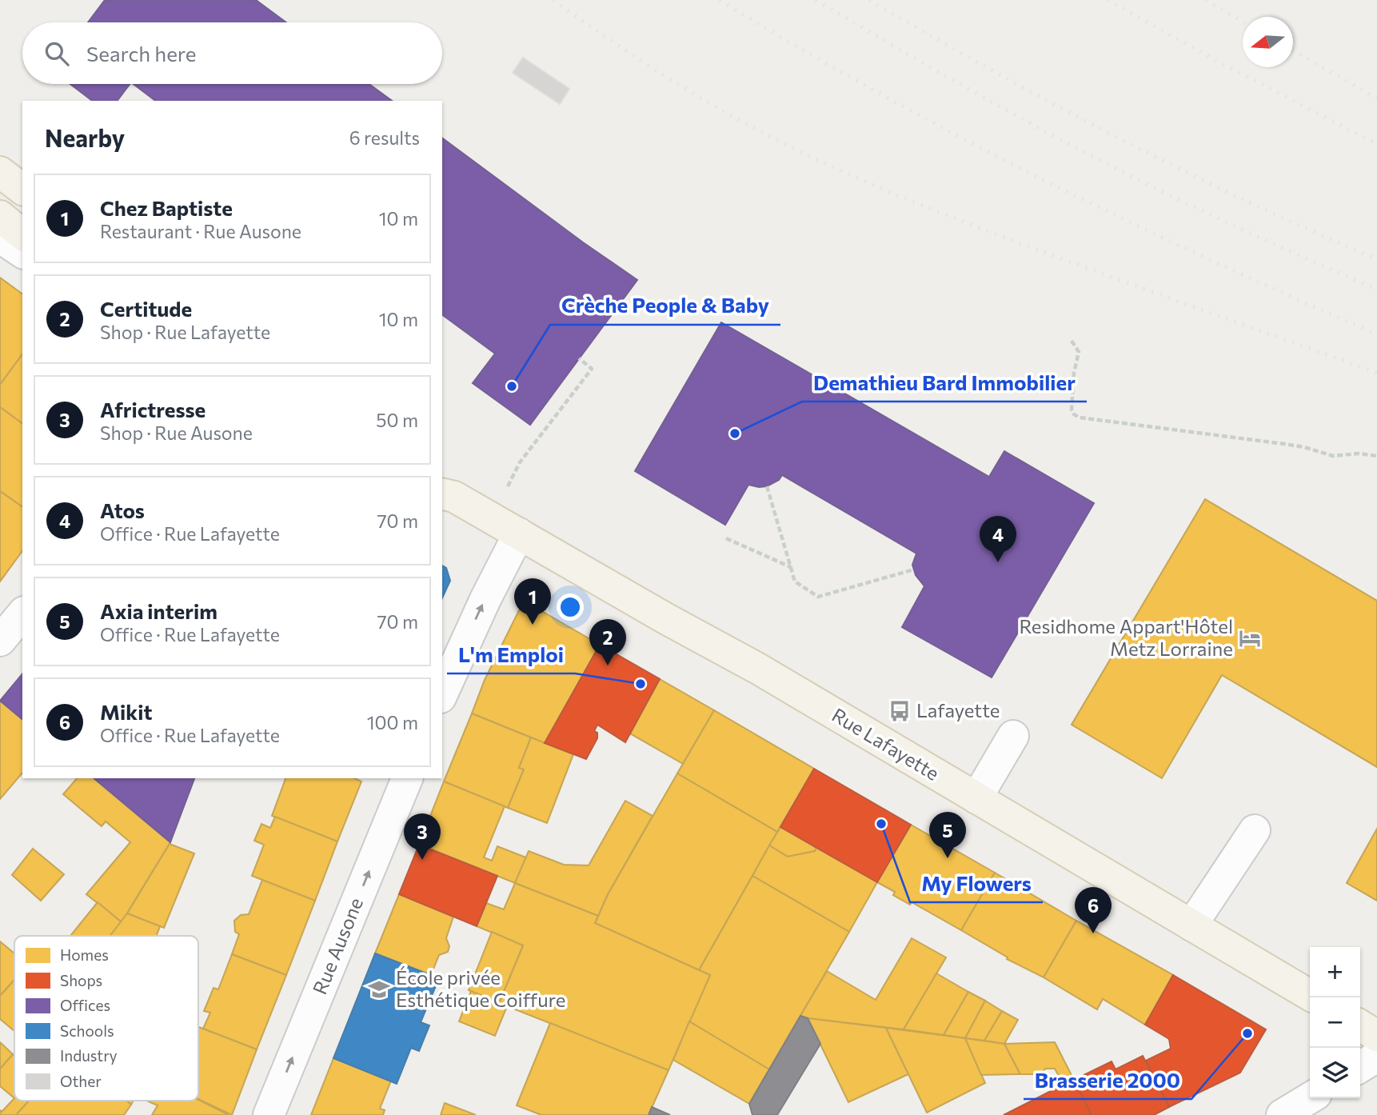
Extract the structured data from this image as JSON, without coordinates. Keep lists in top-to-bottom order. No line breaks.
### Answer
{"streets":{"main road":["Rue Lafayette"],"street":["Rue Ausone"]},"one_way":["Rue Ausone"],"places":{"other":["Crèche People & Baby","Demathieu Bard Immobilier","L'm Emploi","My Flowers","Brasserie 2000"],"hotel":["Residhome Appart'Hôtel Metz Lorraine"],"bus stop":["Lafayette"],"school or university":["École privée Esthétique Coiffure"]},"legend":["Homes","Shops","Offices","Schools","Industry","Other"],"north":"left","page":{"search":"Search here","heading":["Nearby","6 results"],"list":[{"mark":"1","name":"Chez Baptiste","note":"Restaurant · Rue Ausone","value":"10 m"},{"mark":"2","name":"Certitude","note":"Shop · Rue Lafayette","value":"10 m"},{"mark":"3","name":"Africtresse","note":"Shop · Rue Ausone","value":"50 m"},{"mark":"4","name":"Atos","note":"Office · Rue Lafayette","value":"70 m"},{"mark":"5","name":"Axia interim","note":"Office · Rue Lafayette","value":"70 m"},{"mark":"6","name":"Mikit","note":"Office · Rue Lafayette","value":"100 m"}],"pins":["4","1","2","5","3","6"],"map_buttons":["+","−"]}}
